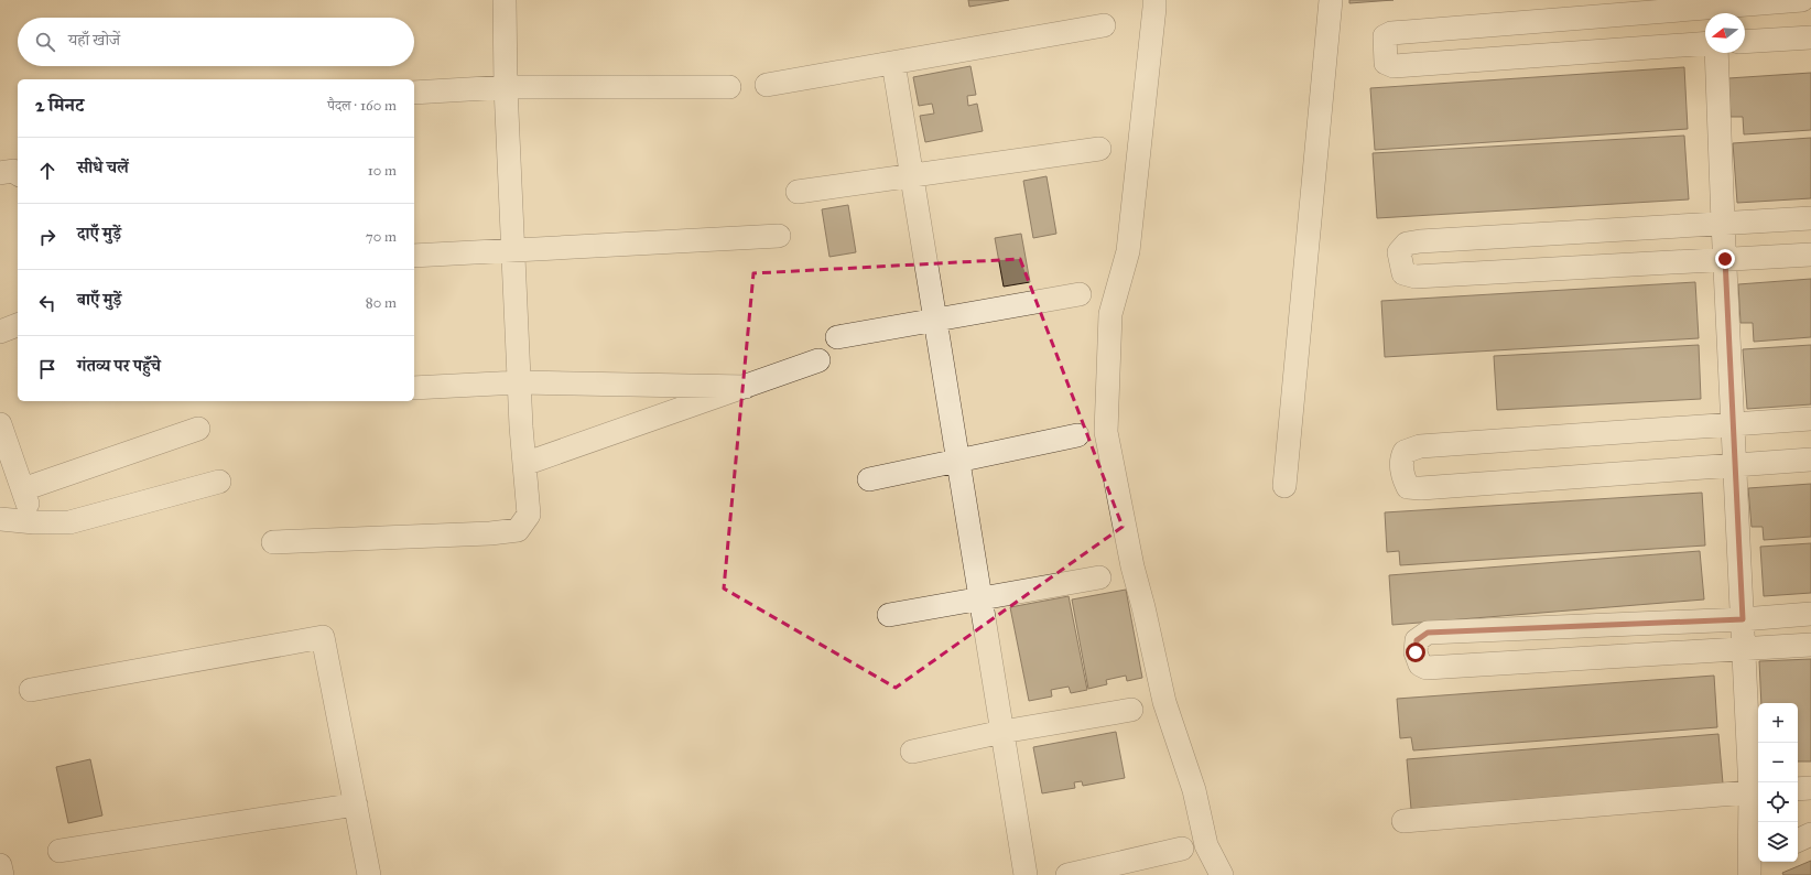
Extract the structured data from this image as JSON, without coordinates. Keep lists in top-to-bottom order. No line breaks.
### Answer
{"north":"left","page":{"search":"यहाँ खोजें","heading":["2 मिनट","पैदल · 160 m"],"list":[["सीधे चलें","10 m"],["दाएँ मुड़ें","70 m"],["बाएँ मुड़ें","80 m"],"गंतव्य पर पहुँचे"],"map_buttons":["+","−"]}}
